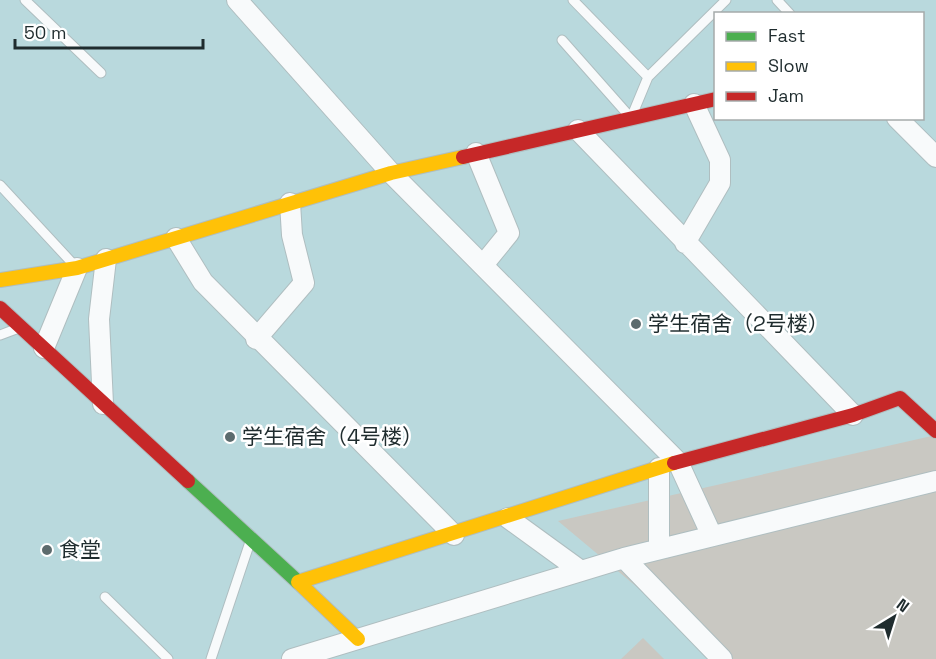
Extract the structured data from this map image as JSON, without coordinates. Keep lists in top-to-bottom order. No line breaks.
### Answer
{"places":["学生宿舍（2号楼）","学生宿舍（4号楼）","食堂"],"legend":["Fast","Slow","Jam"],"scale_bar":"50 m","north":"top right"}
